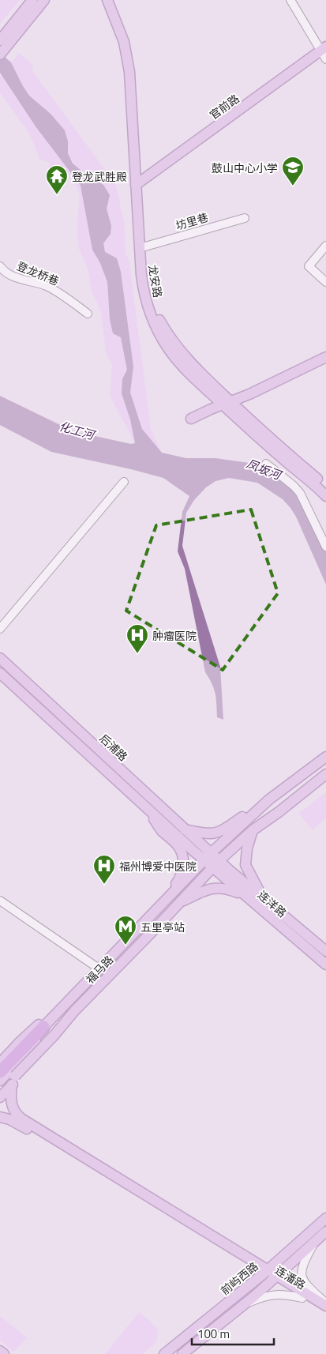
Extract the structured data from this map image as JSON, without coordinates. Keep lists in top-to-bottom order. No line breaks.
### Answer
{"streets":{"main road":["官前路","龙安路","后浦路","连洋路","福马路","连潘路","前屿西路"],"street":["坊里巷","登龙桥巷"]},"crossings":[["官前路","龙安路"],["坊里巷","龙安路"],["后浦路","连洋路"],["后浦路","福马路"],["连洋路","福马路"],["连潘路","前屿西路"]],"water":["化工河","凤坂河"],"places":{"school or university":["鼓山中心小学"],"temple":["登龙武胜殿"],"hospital":["肿瘤医院","福州博爱中医院"],"metro station":["五里亭站"]},"scale_bar":"100 m"}
